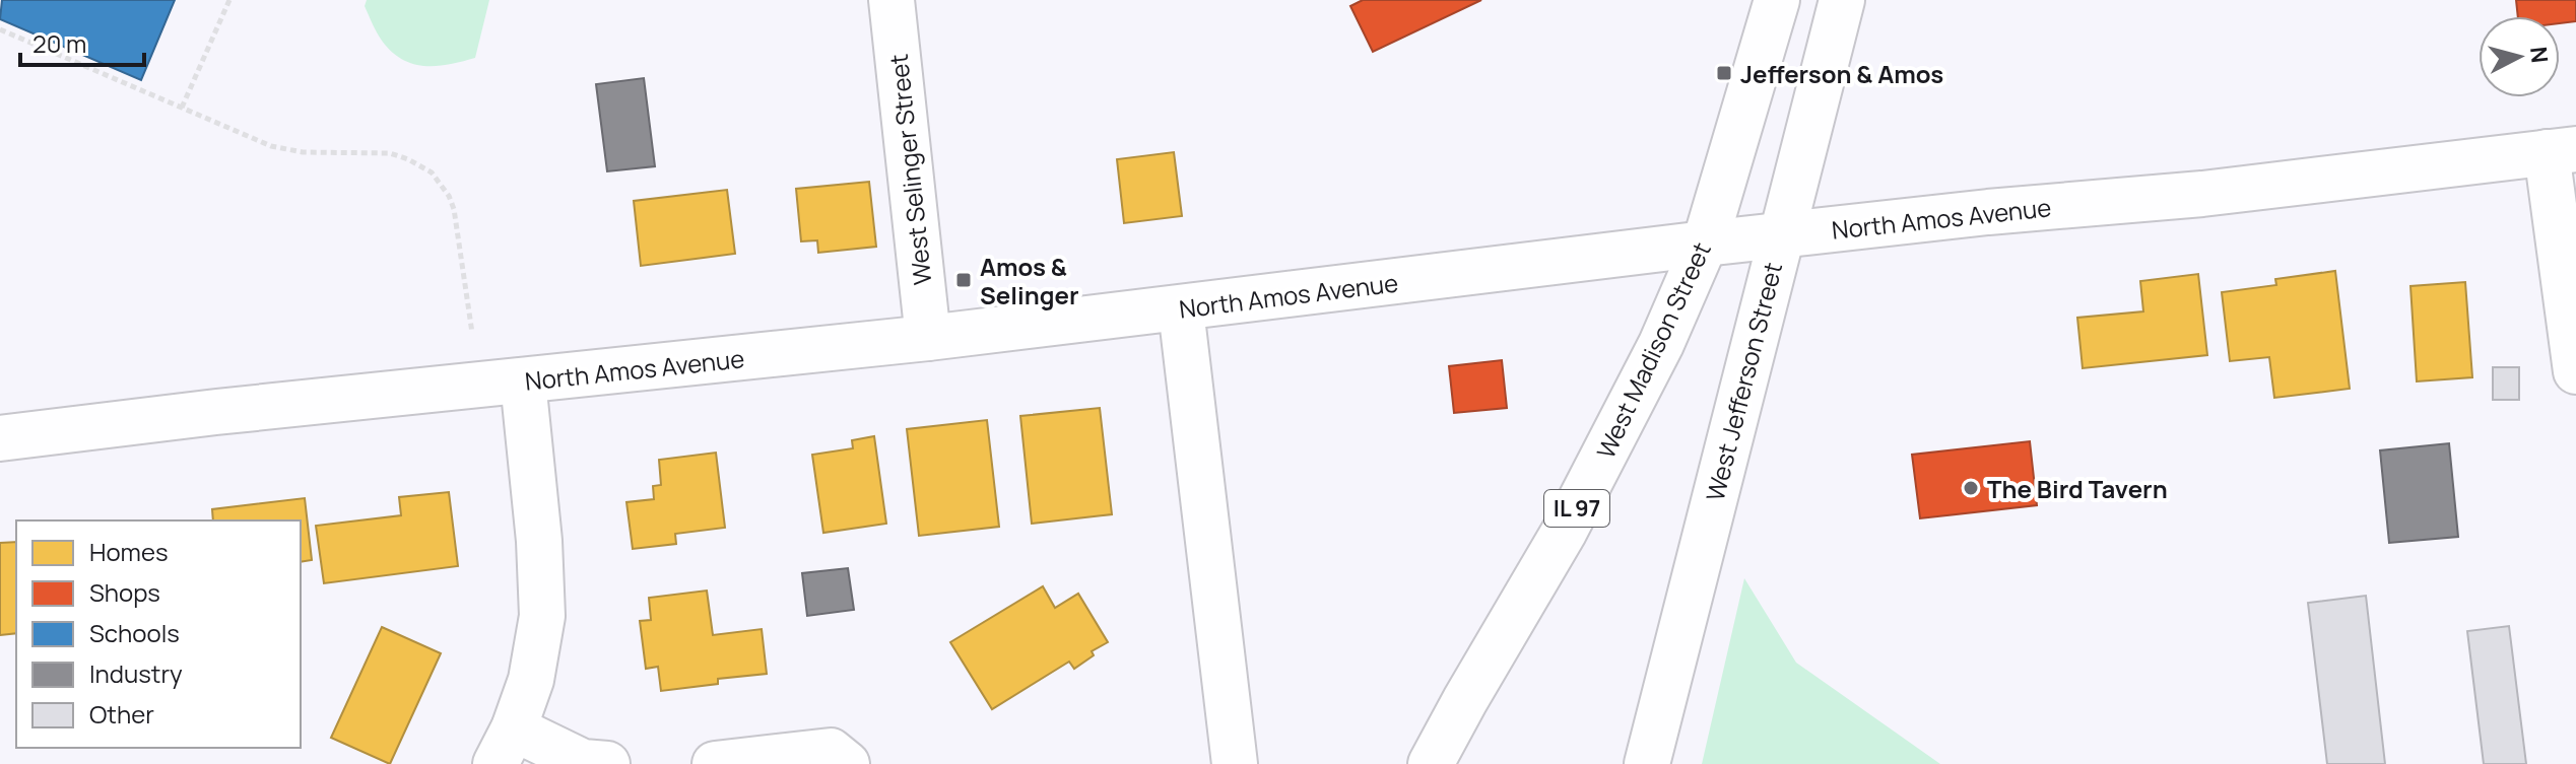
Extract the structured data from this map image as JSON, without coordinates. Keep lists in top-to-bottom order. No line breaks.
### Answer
{"streets":{"street":["West Selinger Street","North Amos Avenue","West Madison Street","West Jefferson Street","IL 97"]},"crossings":[["West Selinger Street","North Amos Avenue"],["North Amos Avenue","West Madison Street"],["North Amos Avenue","West Jefferson Street"]],"places":{"transit":["Jefferson & Amos","Amos & Selinger"],"other":["The Bird Tavern"]},"legend":["Homes","Shops","Schools","Industry","Other"],"scale_bar":"20 m","north":"right"}
